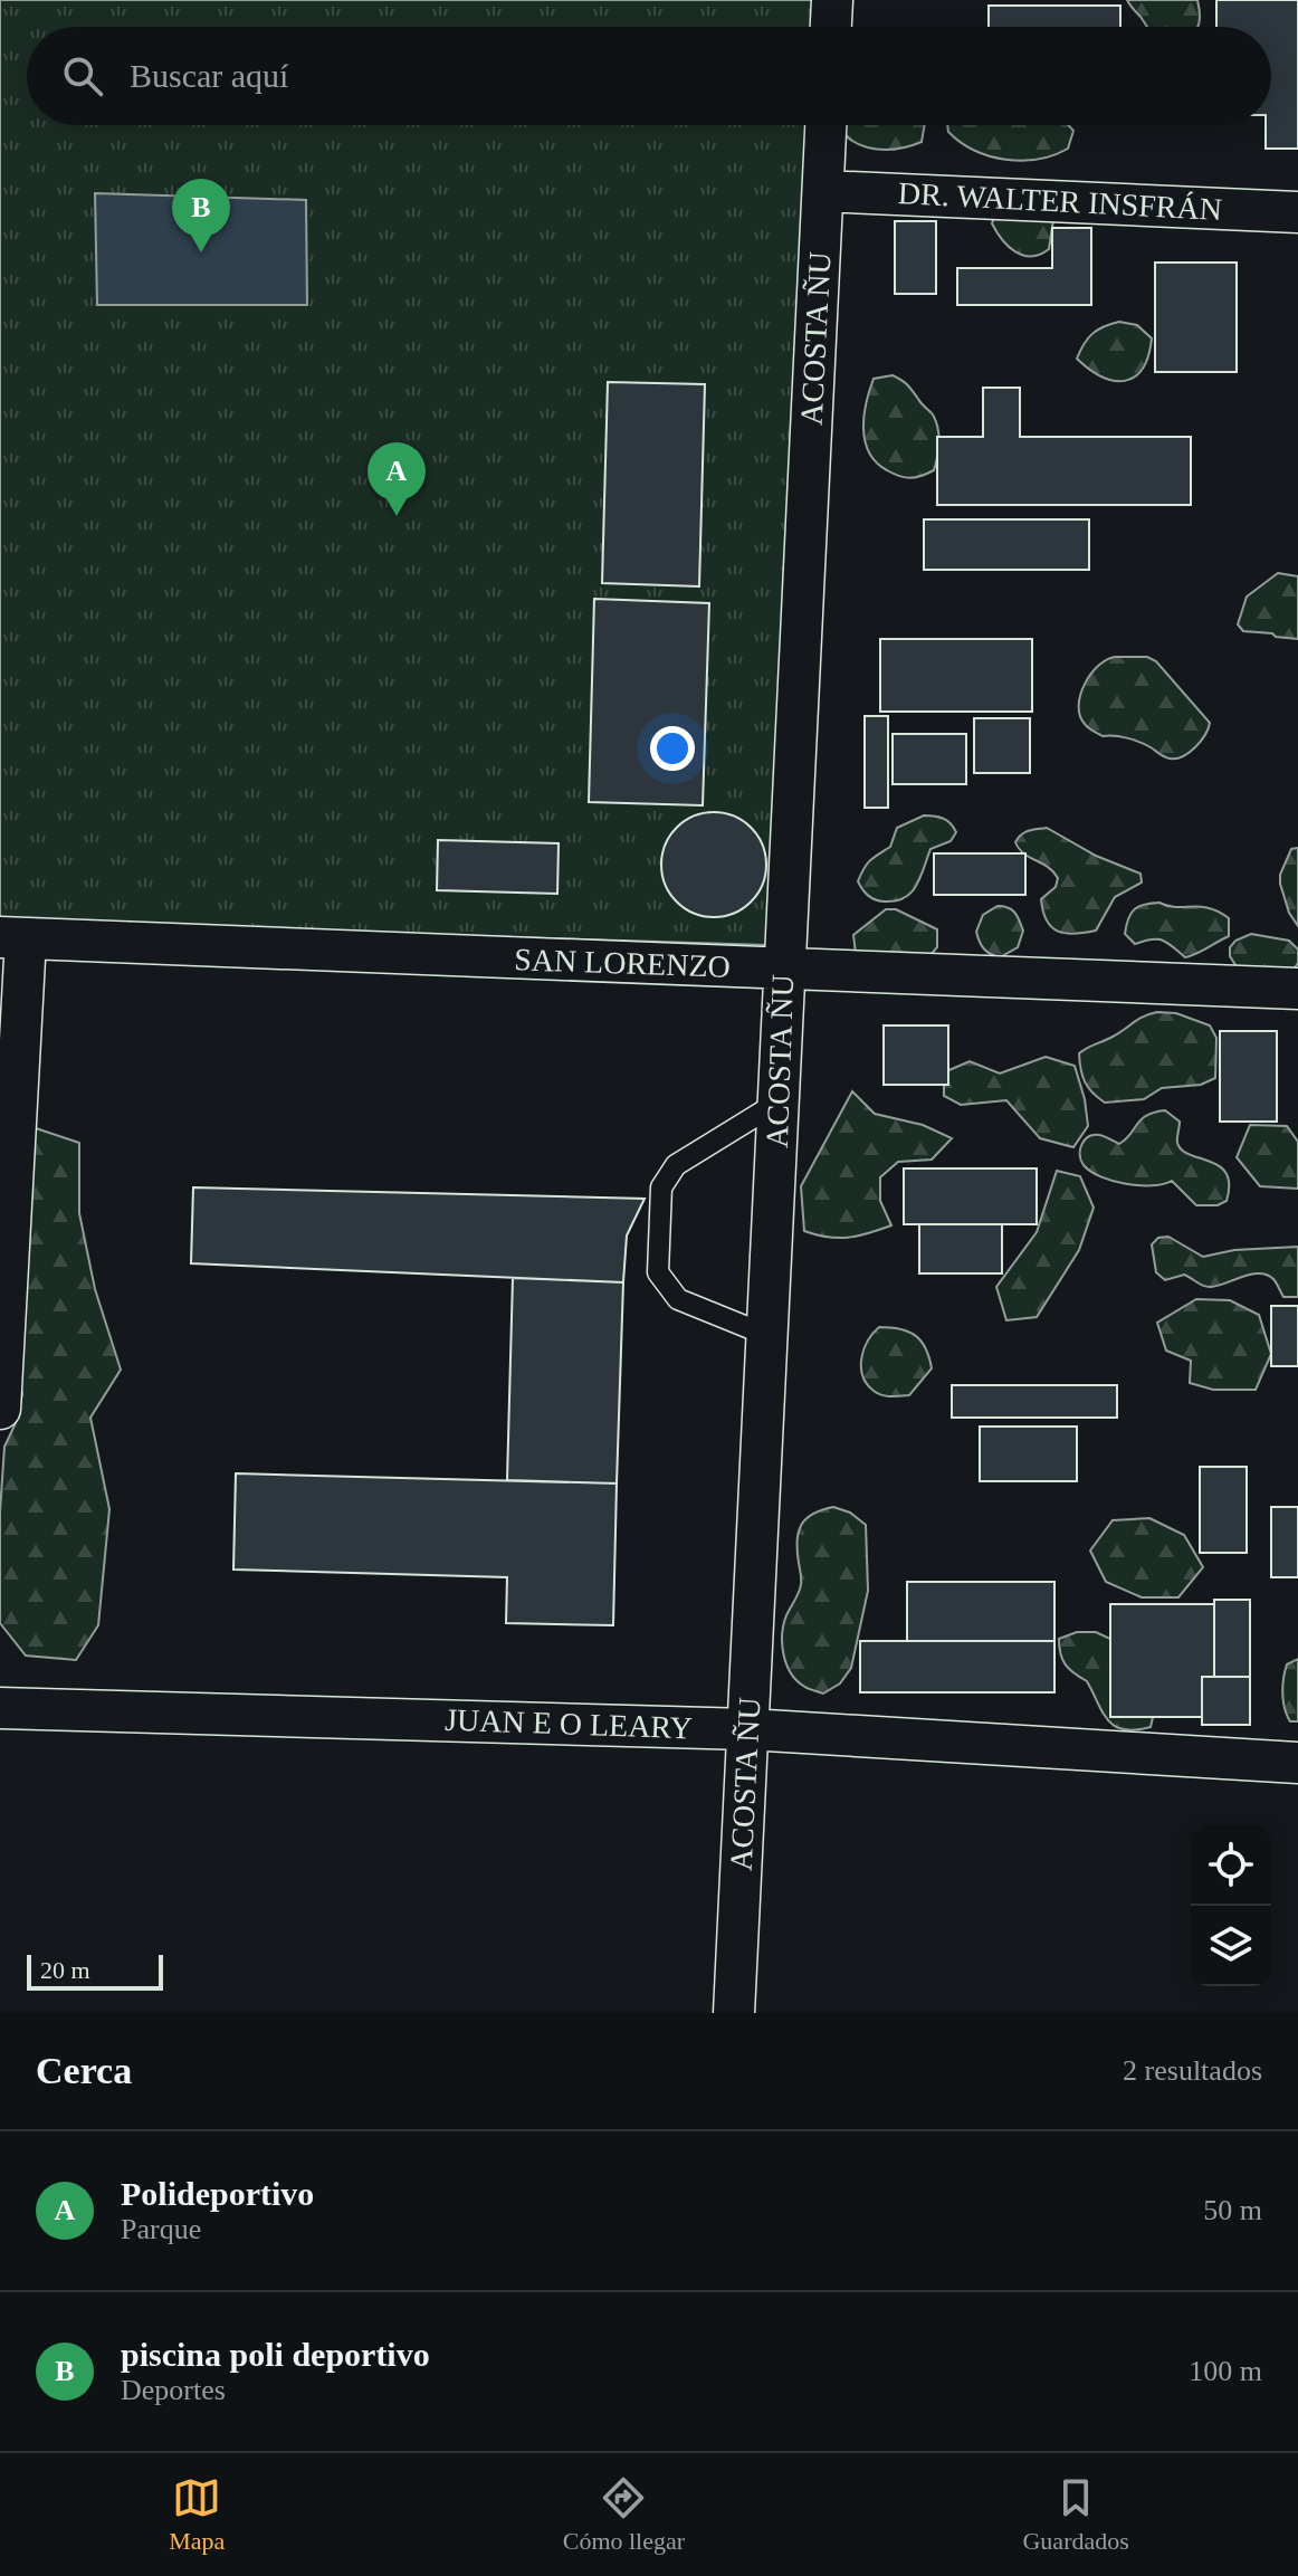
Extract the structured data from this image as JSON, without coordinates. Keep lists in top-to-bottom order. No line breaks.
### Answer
{"streets":{"street":["DR. WALTER INSFRÁN","ACOSTA ÑU","SAN LORENZO","JUAN E O LEARY"]},"crossings":[["DR. WALTER INSFRÁN","ACOSTA ÑU"],["ACOSTA ÑU","SAN LORENZO"],["ACOSTA ÑU","JUAN E O LEARY"]],"scale_bar":"20 m","page":{"search":"Buscar aquí","pins":["B","A"],"scale":"20 m","heading":["Cerca","2 resultados"],"list":[{"mark":"A","name":"Polideportivo","note":"Parque","value":"50 m"},{"mark":"B","name":"piscina poli deportivo","note":"Deportes","value":"100 m"}],"nav":["Mapa","Cómo llegar","Guardados"]}}
